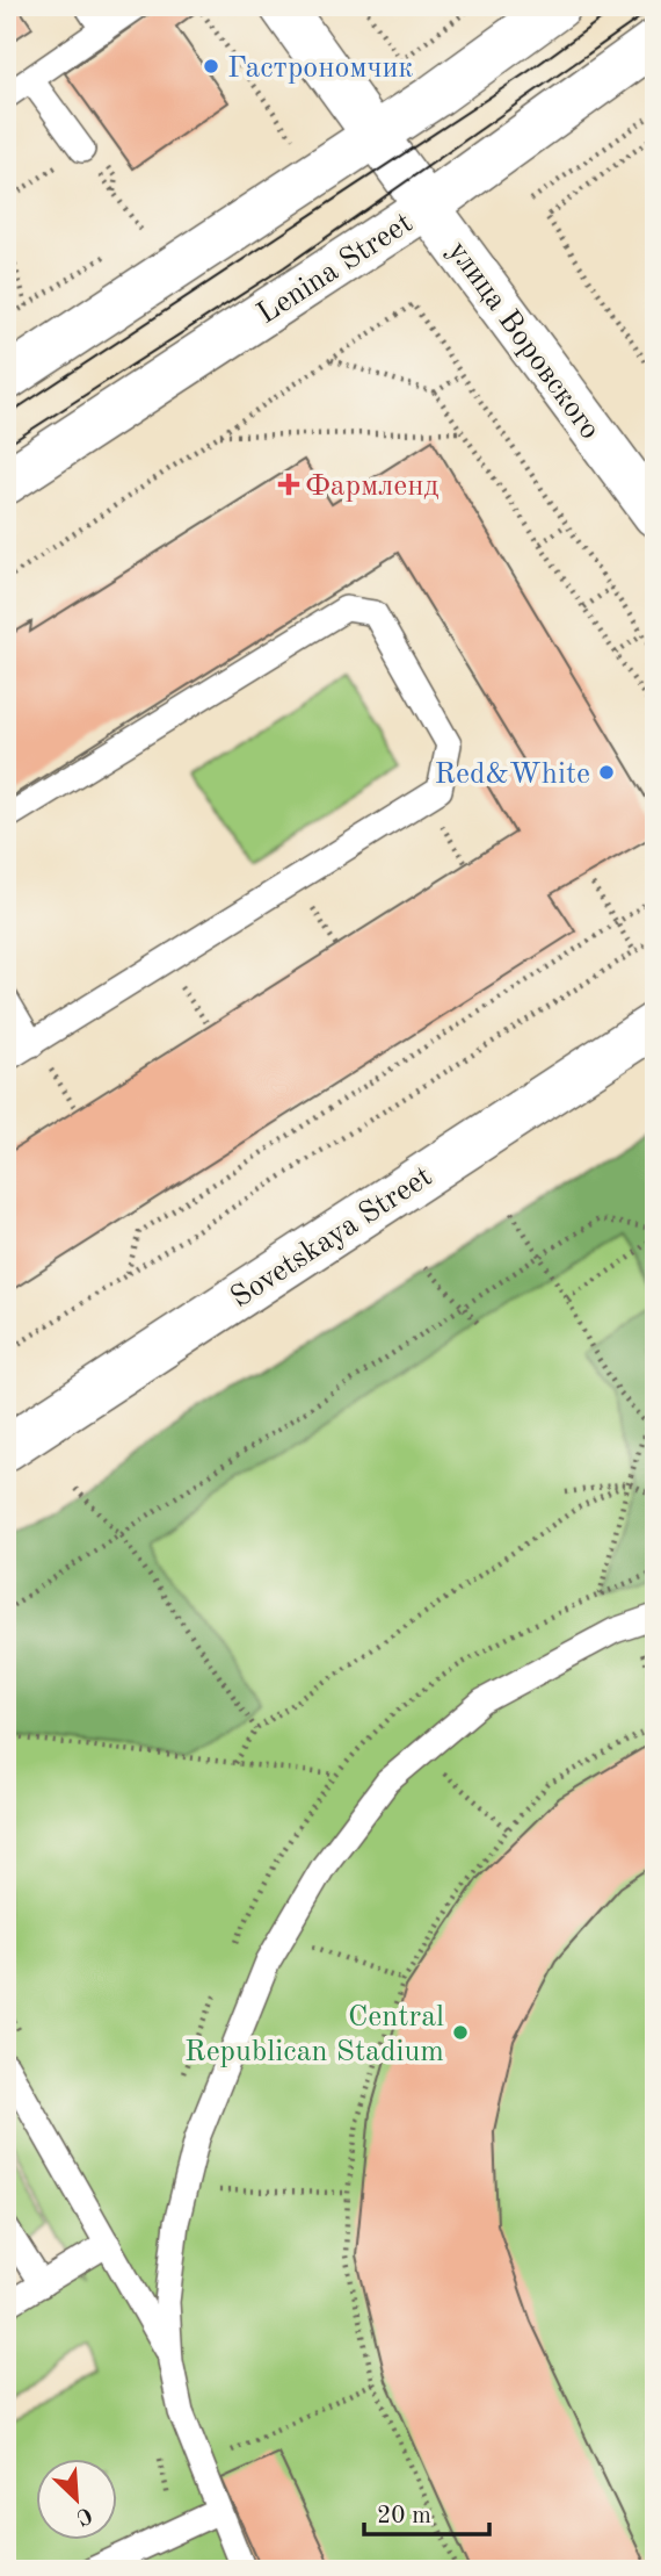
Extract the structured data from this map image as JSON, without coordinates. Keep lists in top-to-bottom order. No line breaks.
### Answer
{"streets":{"main road":["Lenina Street","улица Воровского","Sovetskaya Street"]},"crossings":[["Lenina Street","улица Воровского"]],"places":{"other":["Гастрономчик","Red&White","Central Republican Stadium"],"health":["Фармленд"]},"scale_bar":"20 m","north":"bottom right"}
